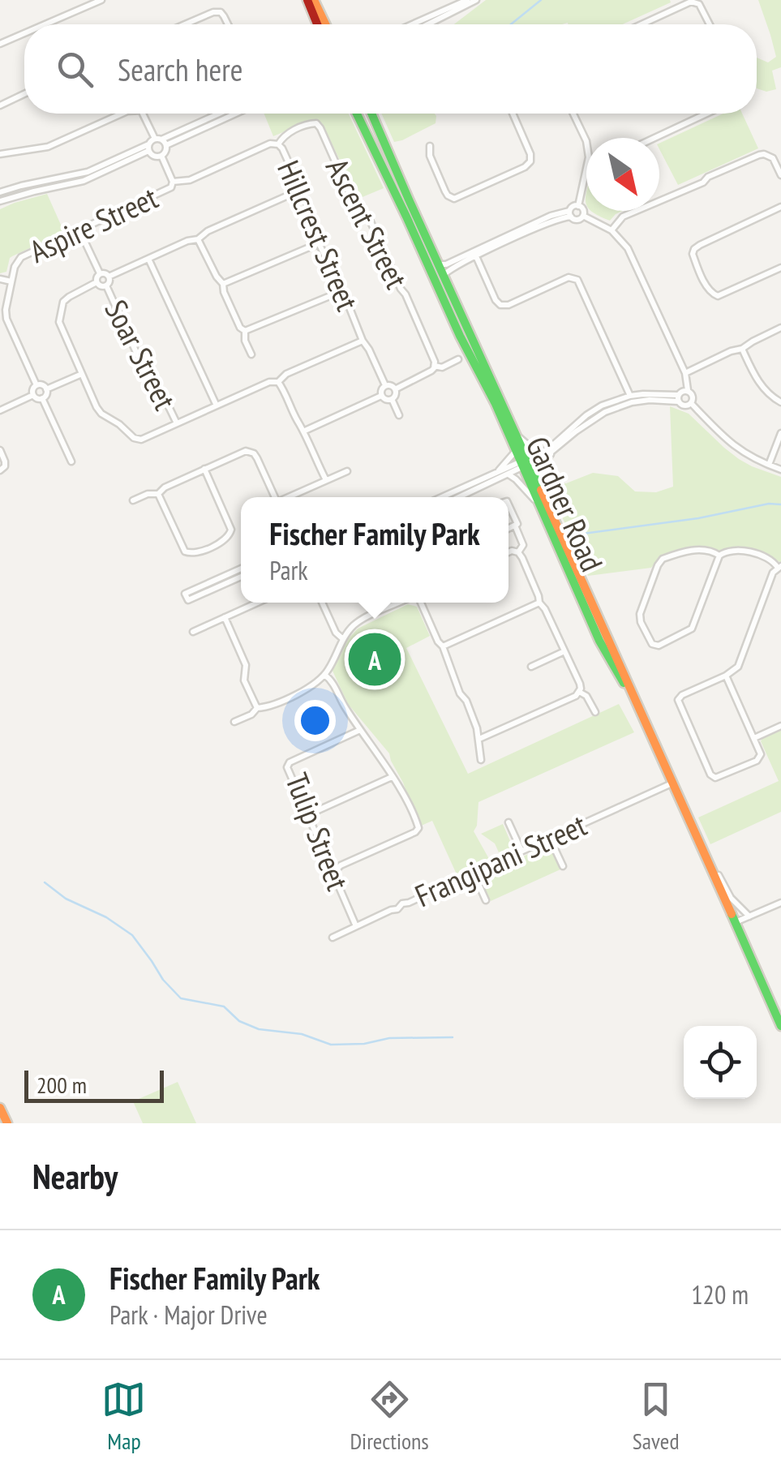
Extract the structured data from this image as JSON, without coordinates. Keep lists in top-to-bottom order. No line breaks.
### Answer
{"streets":{"street":["Ascent Street","Aspire Street","Hillcrest Street","Soar Street","Gardner Road","Tulip Street","Frangipani Street"]},"crossings":[["Ascent Street","Hillcrest Street"],["Aspire Street","Hillcrest Street"],["Aspire Street","Soar Street"],["Gardner Road","Frangipani Street"],["Tulip Street","Frangipani Street"]],"scale_bar":"200 m","north":"bottom right","page":{"search":"Search here","popup":["Fischer Family Park","Park"],"pins":"A","scale":"200 m","heading":"Nearby","list":[{"mark":"A","name":"Fischer Family Park","note":"Park · Major Drive","value":"120 m"}],"nav":["Map","Directions","Saved"]}}
